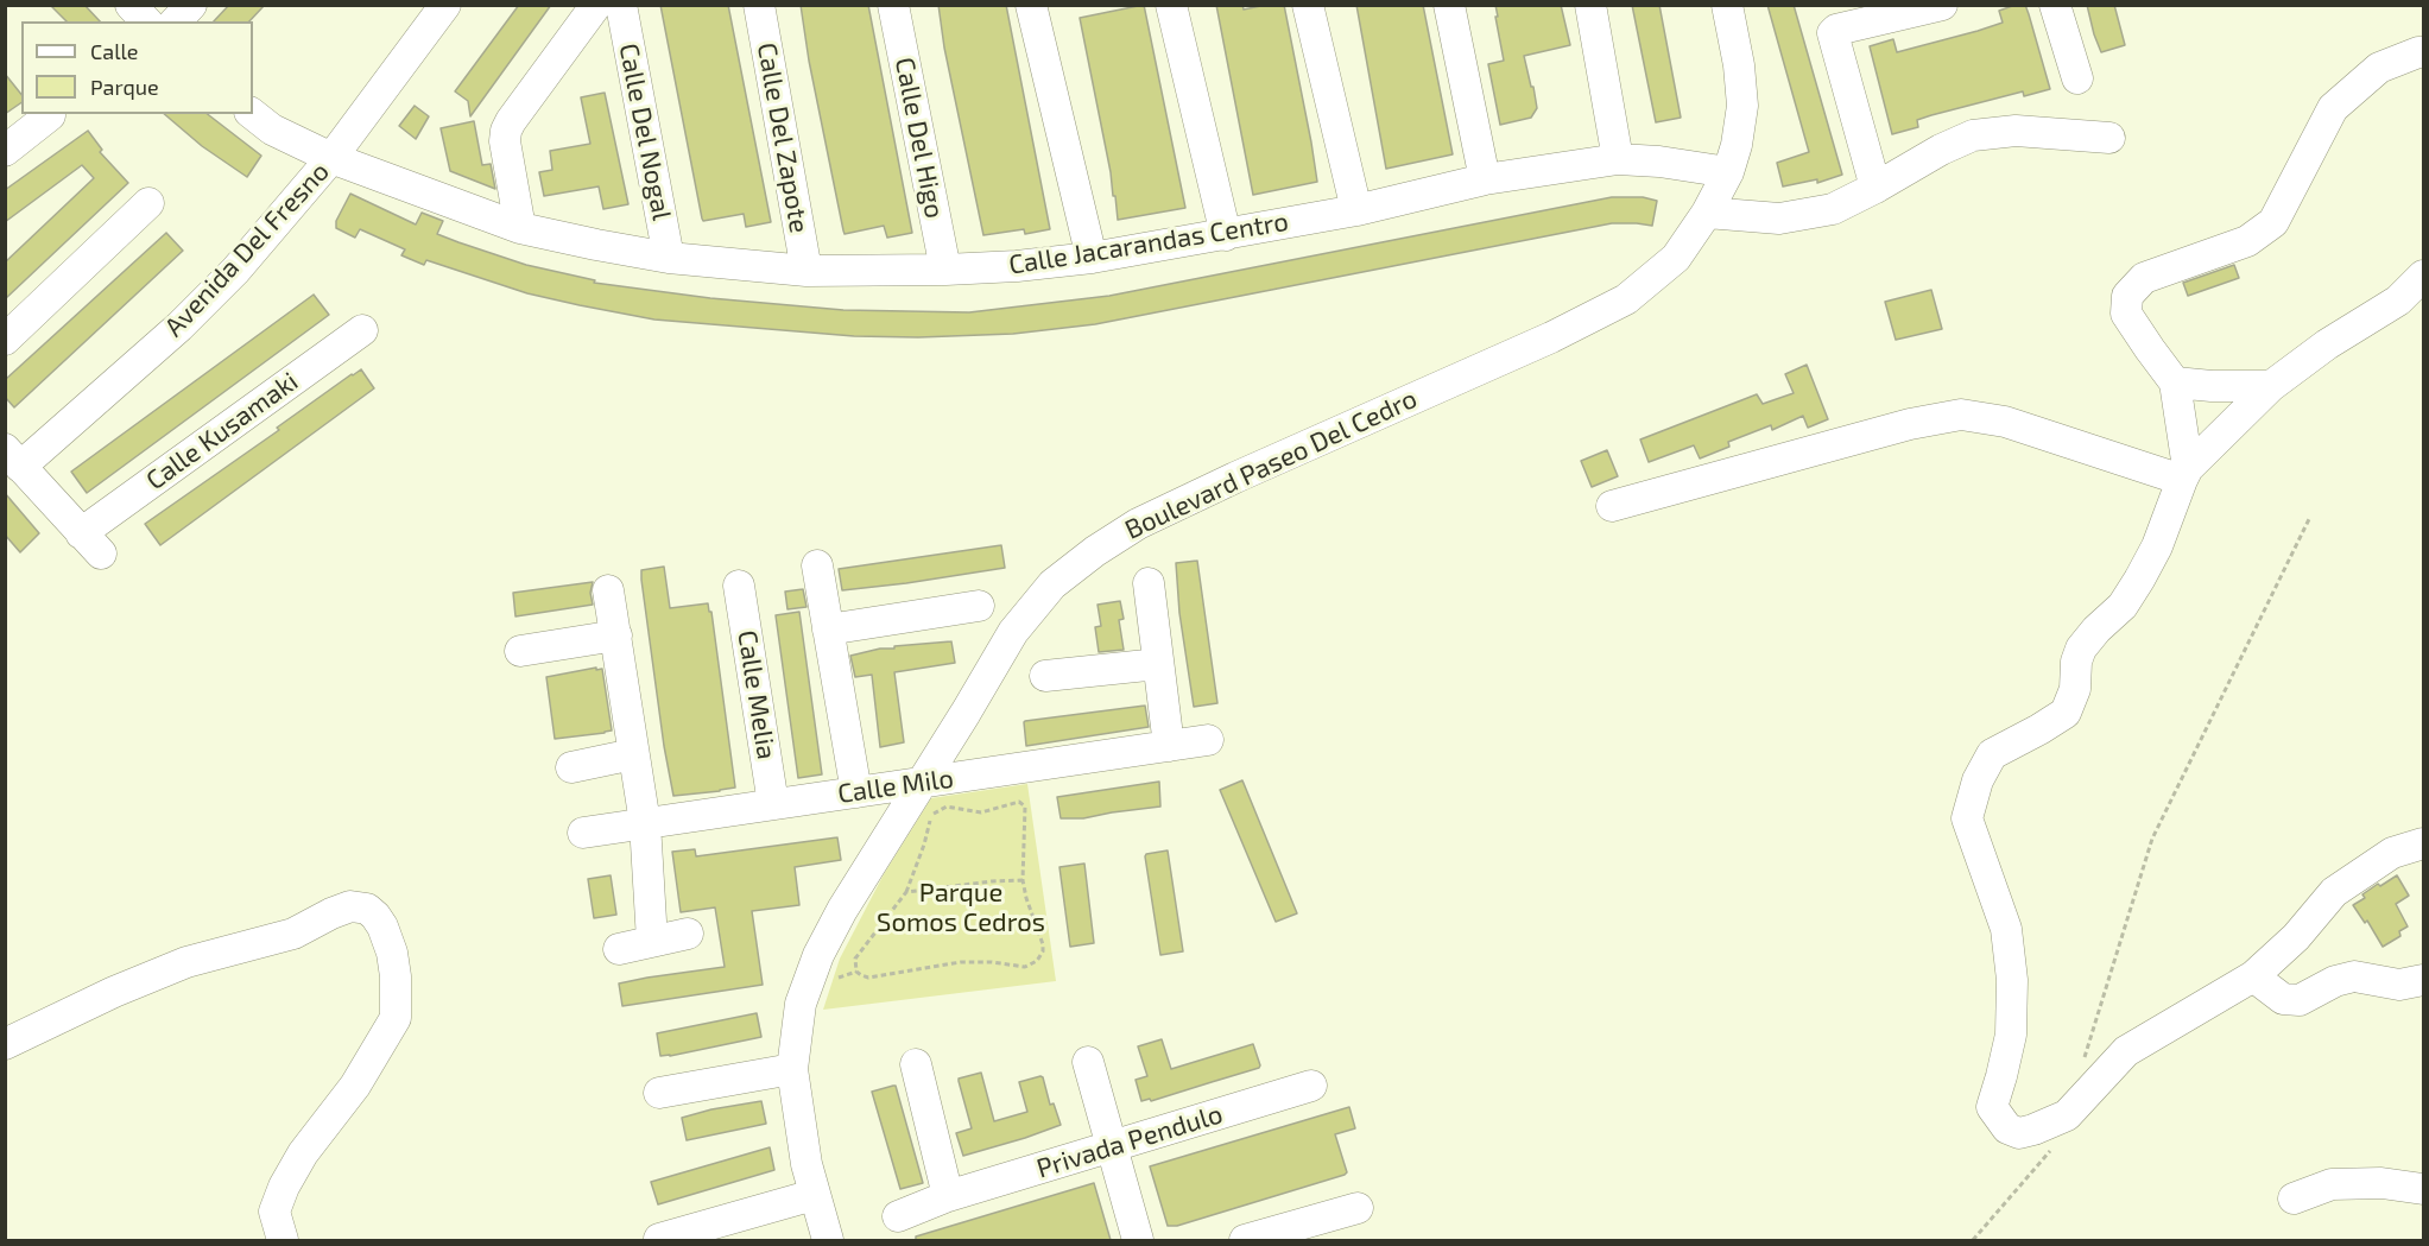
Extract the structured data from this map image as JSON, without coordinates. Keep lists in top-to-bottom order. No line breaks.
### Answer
{"streets":{"street":["Calle Del Nogal","Calle Del Zapote","Calle Del Higo","Calle Jacarandas Centro","Avenida Del Fresno","Calle Kusamaki","Boulevard Paseo Del Cedro","Calle Melia","Calle Milo","Privada Pendulo"]},"crossings":[["Calle Del Nogal","Calle Jacarandas Centro"],["Calle Del Zapote","Calle Jacarandas Centro"],["Calle Del Higo","Calle Jacarandas Centro"],["Calle Jacarandas Centro","Avenida Del Fresno"],["Calle Jacarandas Centro","Boulevard Paseo Del Cedro"],["Avenida Del Fresno","Calle Kusamaki"],["Boulevard Paseo Del Cedro","Calle Milo"],["Calle Melia","Calle Milo"]],"parks":["Parque Somos Cedros"],"legend":["Calle","Parque"]}
